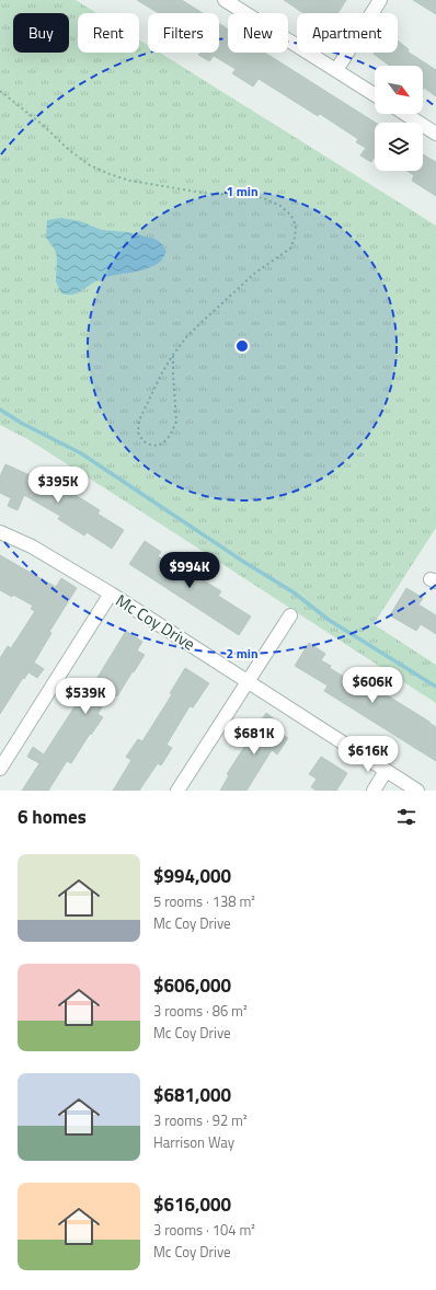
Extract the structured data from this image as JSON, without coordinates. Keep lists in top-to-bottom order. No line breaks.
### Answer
{"streets":{"street":["Mc Coy Drive"]},"north":"bottom right","page":{"chip":["Buy","Rent","Filters","New","Apartment"],"price":["$395K","$994K","$606K","$539K","$681K","$616K"],"heading":"6 homes","list":[{"name":"$994,000","note":"5 rooms · 138 m² · Mc Coy Drive"},{"name":"$606,000","note":"3 rooms · 86 m² · Mc Coy Drive"},{"name":"$681,000","note":"3 rooms · 92 m² · Harrison Way"},{"name":"$616,000","note":"3 rooms · 104 m² · Mc Coy Drive"}]},"rings":["1 min","2 min"]}
